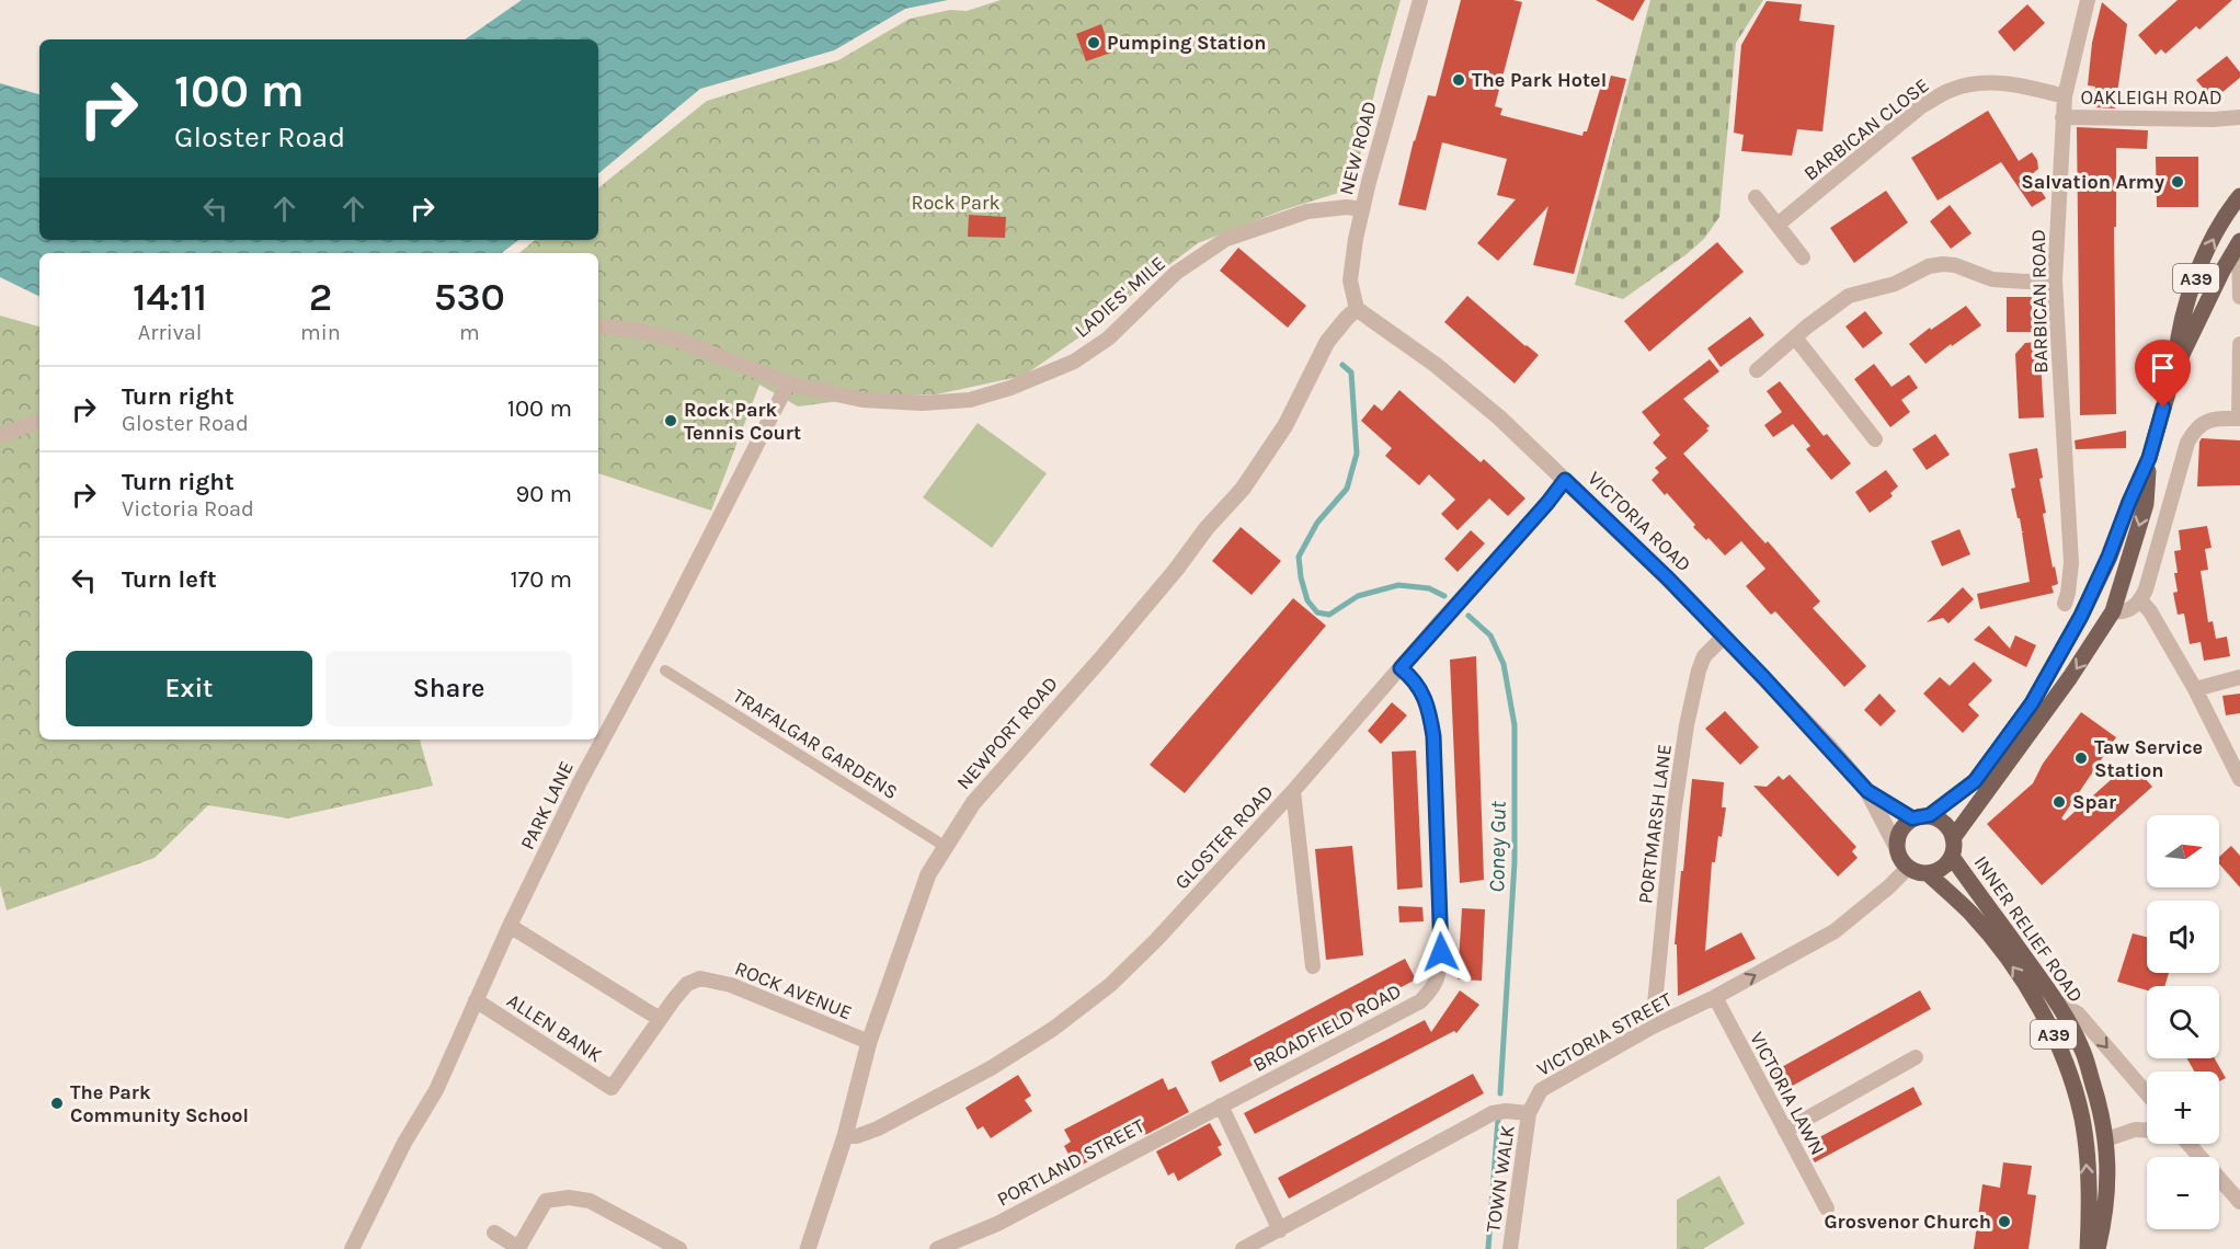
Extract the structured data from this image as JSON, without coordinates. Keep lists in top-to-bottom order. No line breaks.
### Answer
{"streets":{"main road":["A39","INNER RELIEF ROAD"],"street":["OAKLEIGH ROAD","BARBICAN CLOSE","NEW ROAD","LADIES' MILE","BARBICAN ROAD","VICTORIA ROAD","NEWPORT ROAD","TRAFALGAR GARDENS","PARK LANE","PORTMARSH LANE","GLOSTER ROAD","ROCK AVENUE","ALLEN BANK","BROADFIELD ROAD","VICTORIA STREET","VICTORIA LAWN","PORTLAND STREET","TOWN WALK"]},"crossings":[["OAKLEIGH ROAD","BARBICAN ROAD"],["BARBICAN CLOSE","BARBICAN ROAD"],["NEW ROAD","LADIES' MILE"],["NEW ROAD","VICTORIA ROAD"],["NEW ROAD","NEWPORT ROAD"],["A39","VICTORIA ROAD"],["A39","INNER RELIEF ROAD"],["A39","VICTORIA STREET"],["LADIES' MILE","PARK LANE"],["VICTORIA ROAD","NEWPORT ROAD"],["VICTORIA ROAD","PORTMARSH LANE"],["VICTORIA ROAD","GLOSTER ROAD"],["VICTORIA ROAD","INNER RELIEF ROAD"],["VICTORIA ROAD","VICTORIA STREET"],["NEWPORT ROAD","TRAFALGAR GARDENS"],["NEWPORT ROAD","GLOSTER ROAD"],["NEWPORT ROAD","ROCK AVENUE"],["PARK LANE","ALLEN BANK"],["PORTMARSH LANE","VICTORIA STREET"],["GLOSTER ROAD","BROADFIELD ROAD"],["INNER RELIEF ROAD","VICTORIA STREET"],["ROCK AVENUE","ALLEN BANK"],["BROADFIELD ROAD","PORTLAND STREET"],["VICTORIA STREET","VICTORIA LAWN"],["VICTORIA STREET","TOWN WALK"]],"one_way":["VICTORIA STREET"],"water":["Coney Gut"],"parks":["Rock Park"],"places":["Pumping Station","The Park Hotel","Salvation Army","Rock Park Tennis Court","Taw Service Station","Spar","The Park Community School","Grosvenor Church"],"north":"right","page":{"turn":["100 m","Gloster Road"],"eta":["14:11","Arrival","2","min","530","m"],"list":[{"name":"Turn right","note":"Gloster Road","value":"100 m"},{"name":"Turn right","note":"Victoria Road","value":"90 m"},{"name":"Turn left","value":"170 m"}],"buttons":["Exit","Share"],"map_buttons":["+","−"]}}
